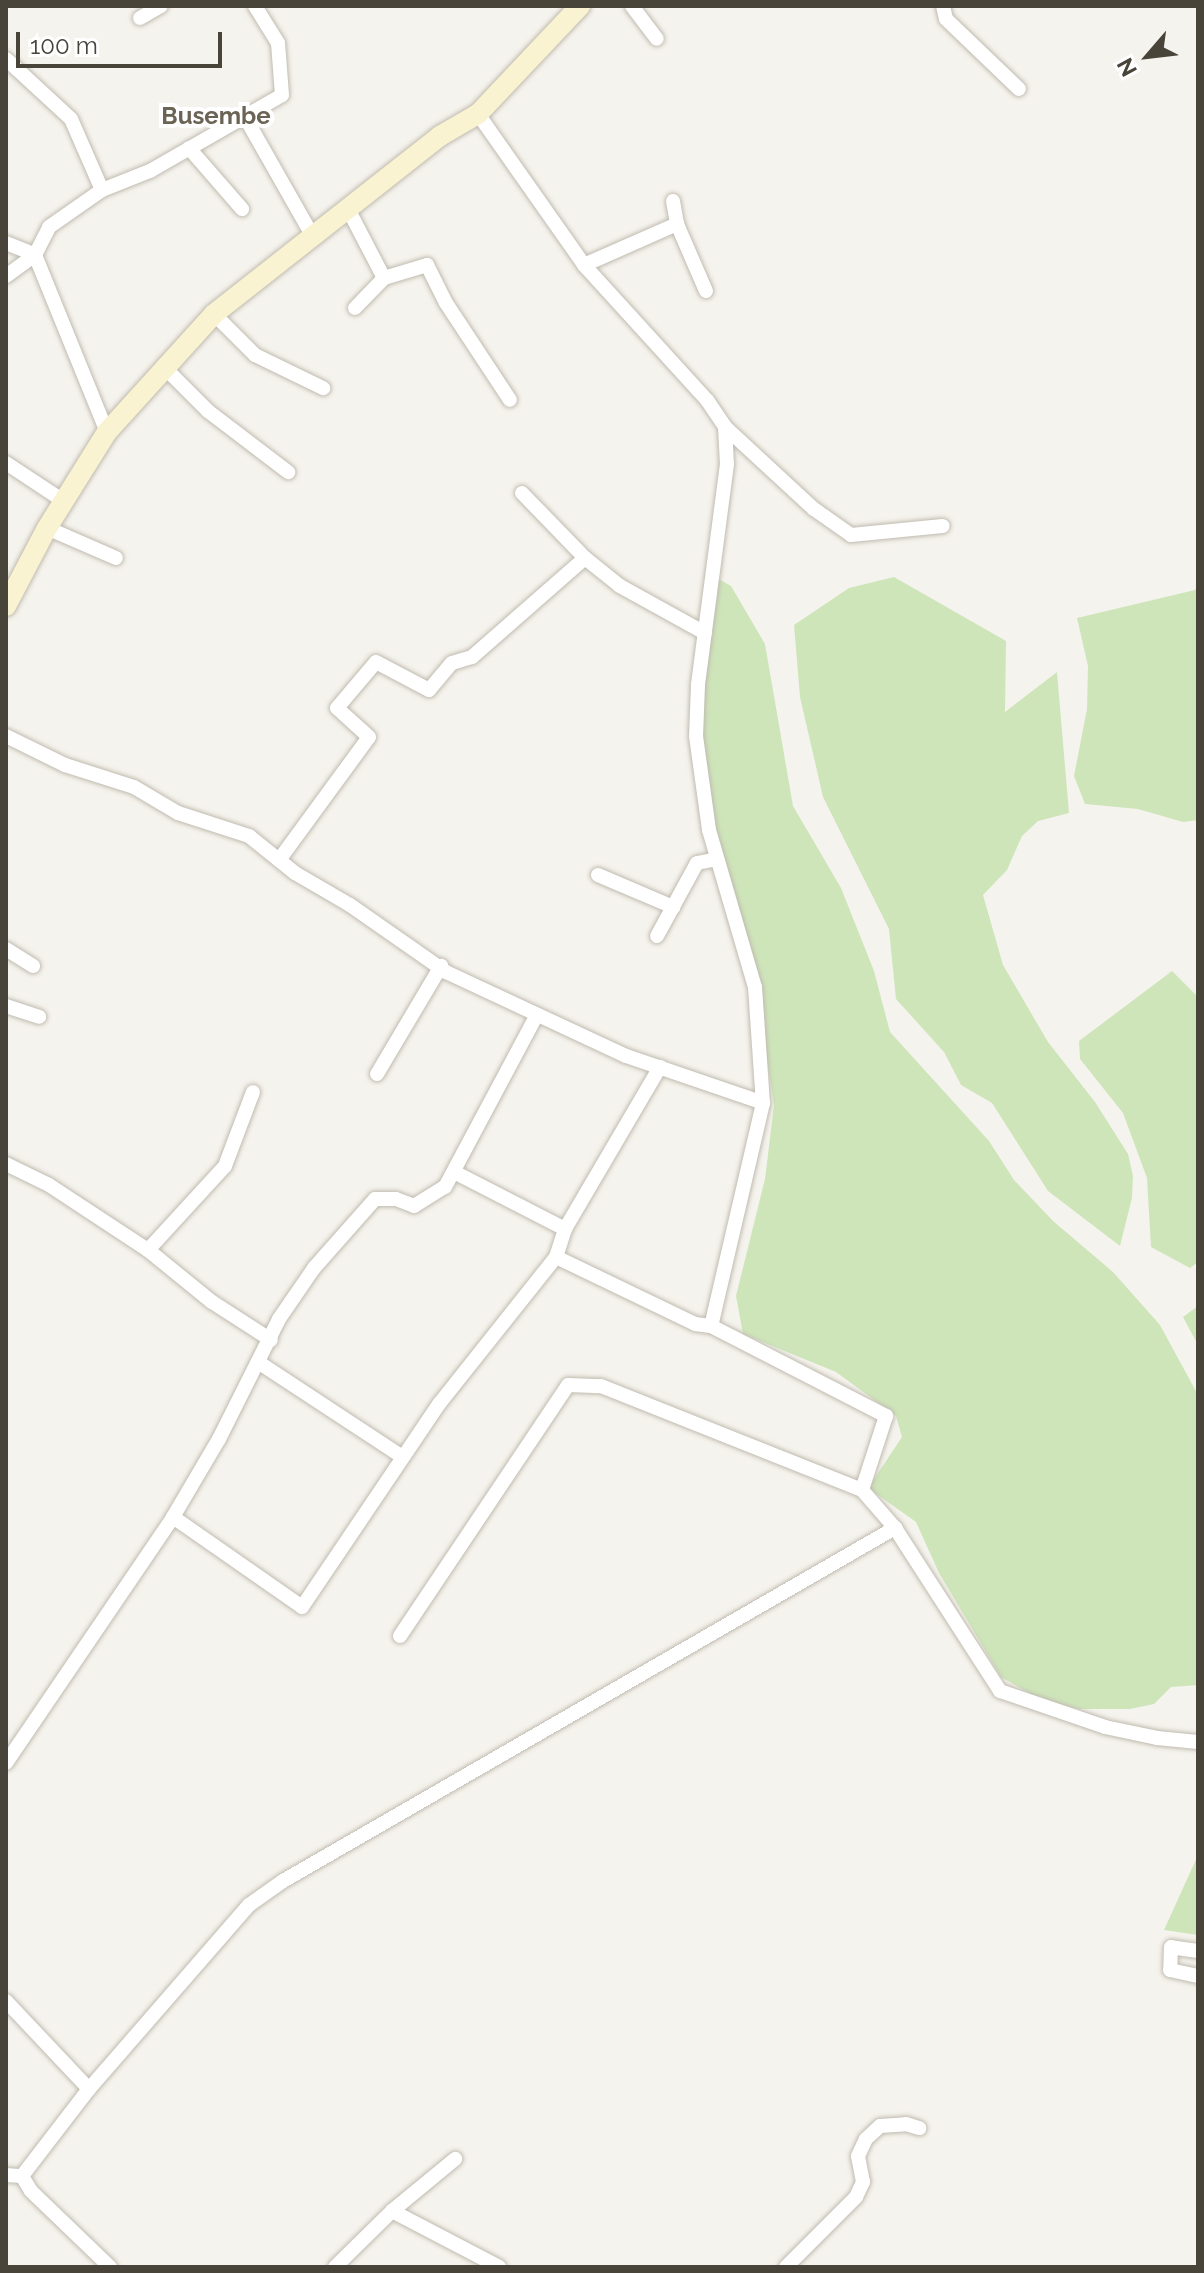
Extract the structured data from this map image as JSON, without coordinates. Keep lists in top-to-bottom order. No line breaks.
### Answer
{"districts":["Busembe"],"scale_bar":"100 m","north":"bottom left"}
